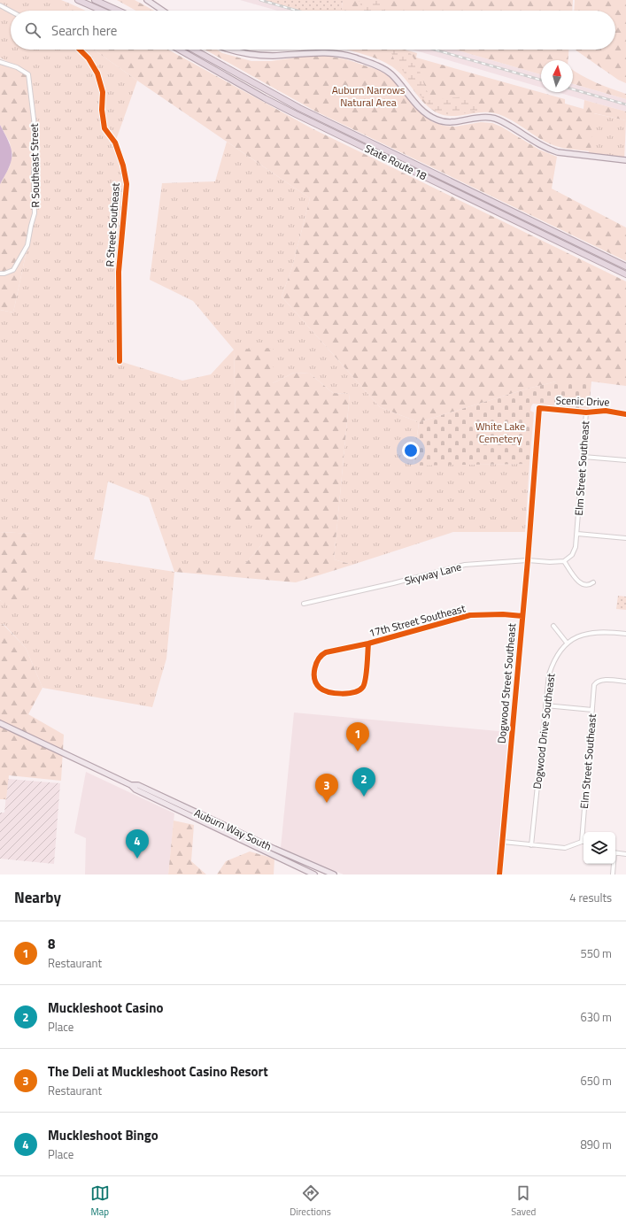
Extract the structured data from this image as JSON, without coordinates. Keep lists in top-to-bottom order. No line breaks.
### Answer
{"streets":{"highway":["State Route 18"],"main road":["Auburn Way South"],"street":["R Southeast Street","R Street Southeast","Scenic Drive","Elm Street Southeast","Skyway Lane","17th Street Southeast","Dogwood Street Southeast","Dogwood Drive Southeast"]},"crossings":[["Scenic Drive","Elm Street Southeast"],["Scenic Drive","Dogwood Street Southeast"],["Elm Street Southeast","Skyway Lane"],["Skyway Lane","Dogwood Street Southeast"],["17th Street Southeast","Dogwood Street Southeast"]],"parks":["Auburn Narrows Natural Area","White Lake Cemetery"],"north":"top","page":{"search":"Search here","pins":["1","2","3","4"],"heading":["Nearby","4 results"],"list":[{"mark":"1","name":"8","note":"Restaurant","value":"550 m"},{"mark":"2","name":"Muckleshoot Casino","note":"Place","value":"630 m"},{"mark":"3","name":"The Deli at Muckleshoot Casino Resort","note":"Restaurant","value":"650 m"},{"mark":"4","name":"Muckleshoot Bingo","note":"Place","value":"890 m"}],"nav":["Map","Directions","Saved"]}}
